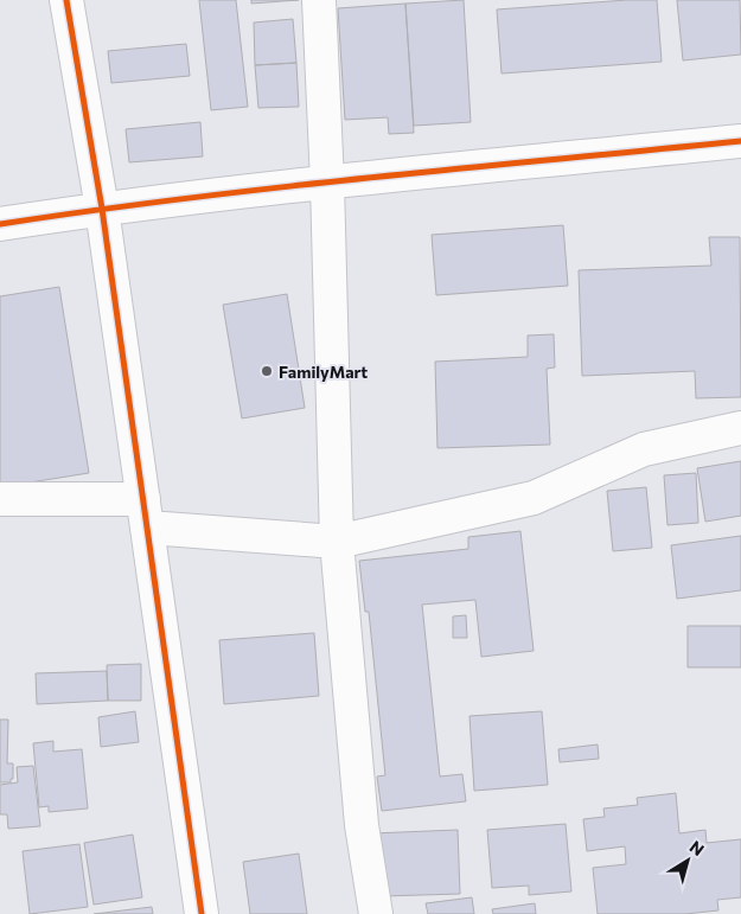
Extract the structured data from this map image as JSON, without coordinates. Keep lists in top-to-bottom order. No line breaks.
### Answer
{"places":["FamilyMart"],"north":"top right"}
